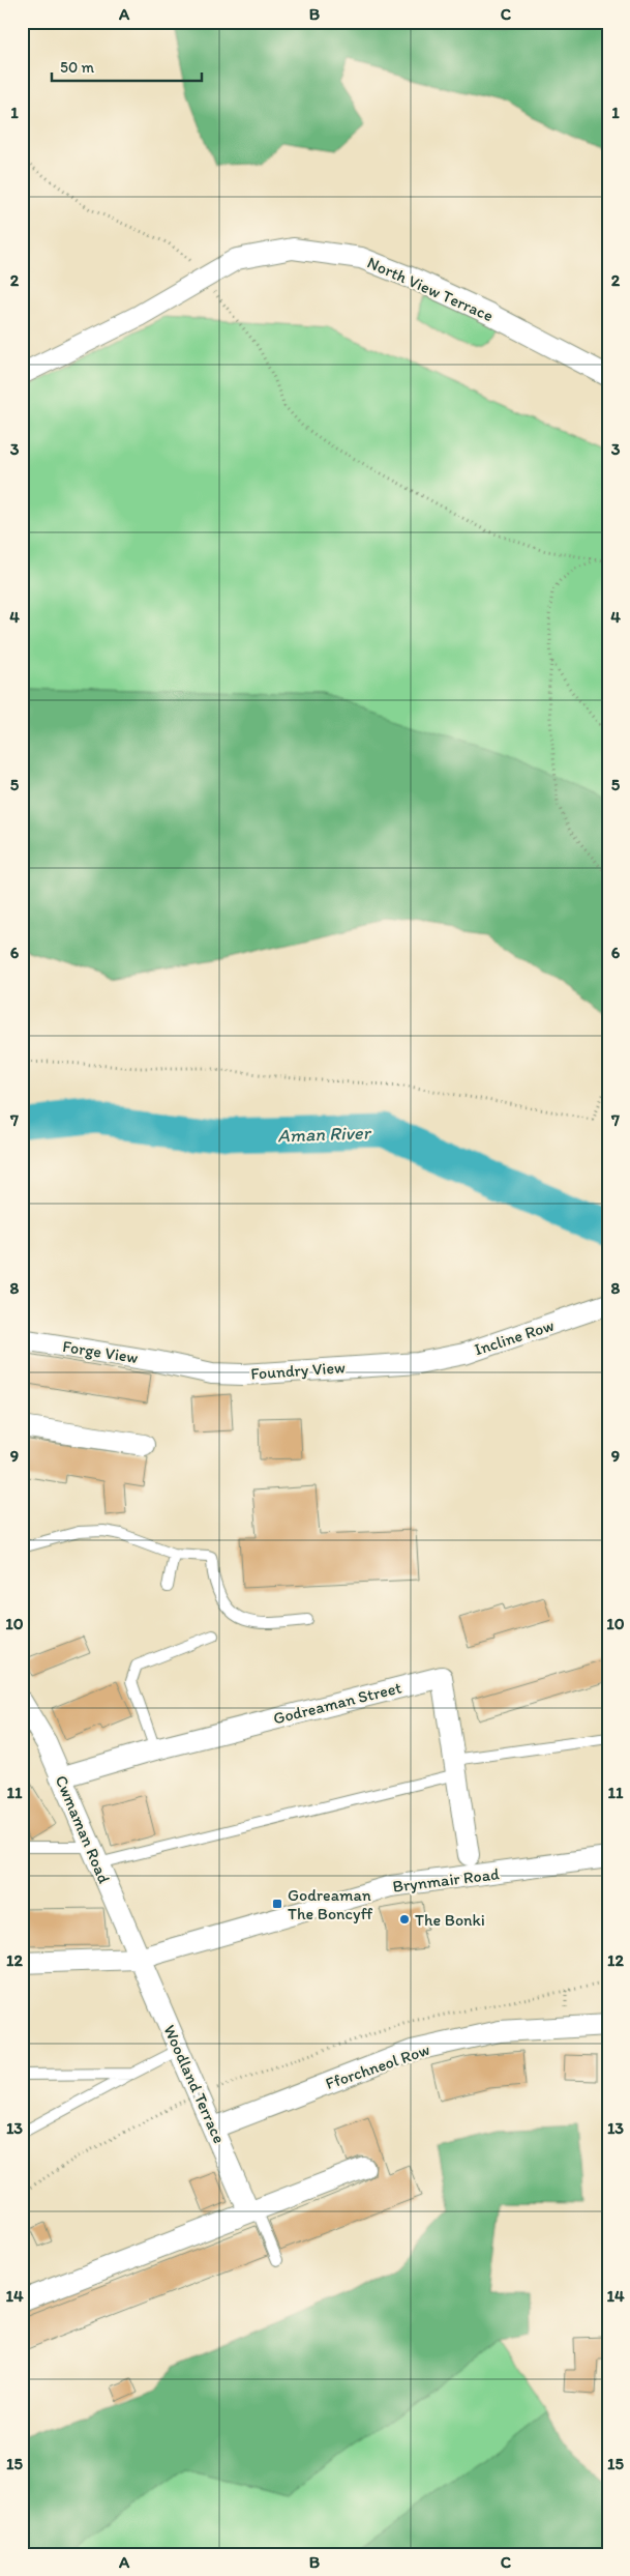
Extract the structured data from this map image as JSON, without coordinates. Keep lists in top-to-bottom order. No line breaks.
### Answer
{"streets":{"street":["North View Terrace","Incline Row","Forge View","Foundry View","Godreaman Street","Cwmaman Road","Brynmair Road","Fforchneol Row","Woodland Terrace"]},"crossings":[["Incline Row","Foundry View"],["Forge View","Foundry View"],["Godreaman Street","Cwmaman Road"],["Cwmaman Road","Brynmair Road"],["Cwmaman Road","Woodland Terrace"],["Brynmair Road","Woodland Terrace"],["Fforchneol Row","Woodland Terrace"]],"water":["Aman River"],"places":{"transit":["Godreaman The Boncyff"],"other":["The Bonki"]},"scale_bar":"50 m","grid":{"columns":["A","B","C"],"rows":["1","2","3","4","5","6","7","8","9","10","11","12","13","14","15"]}}
